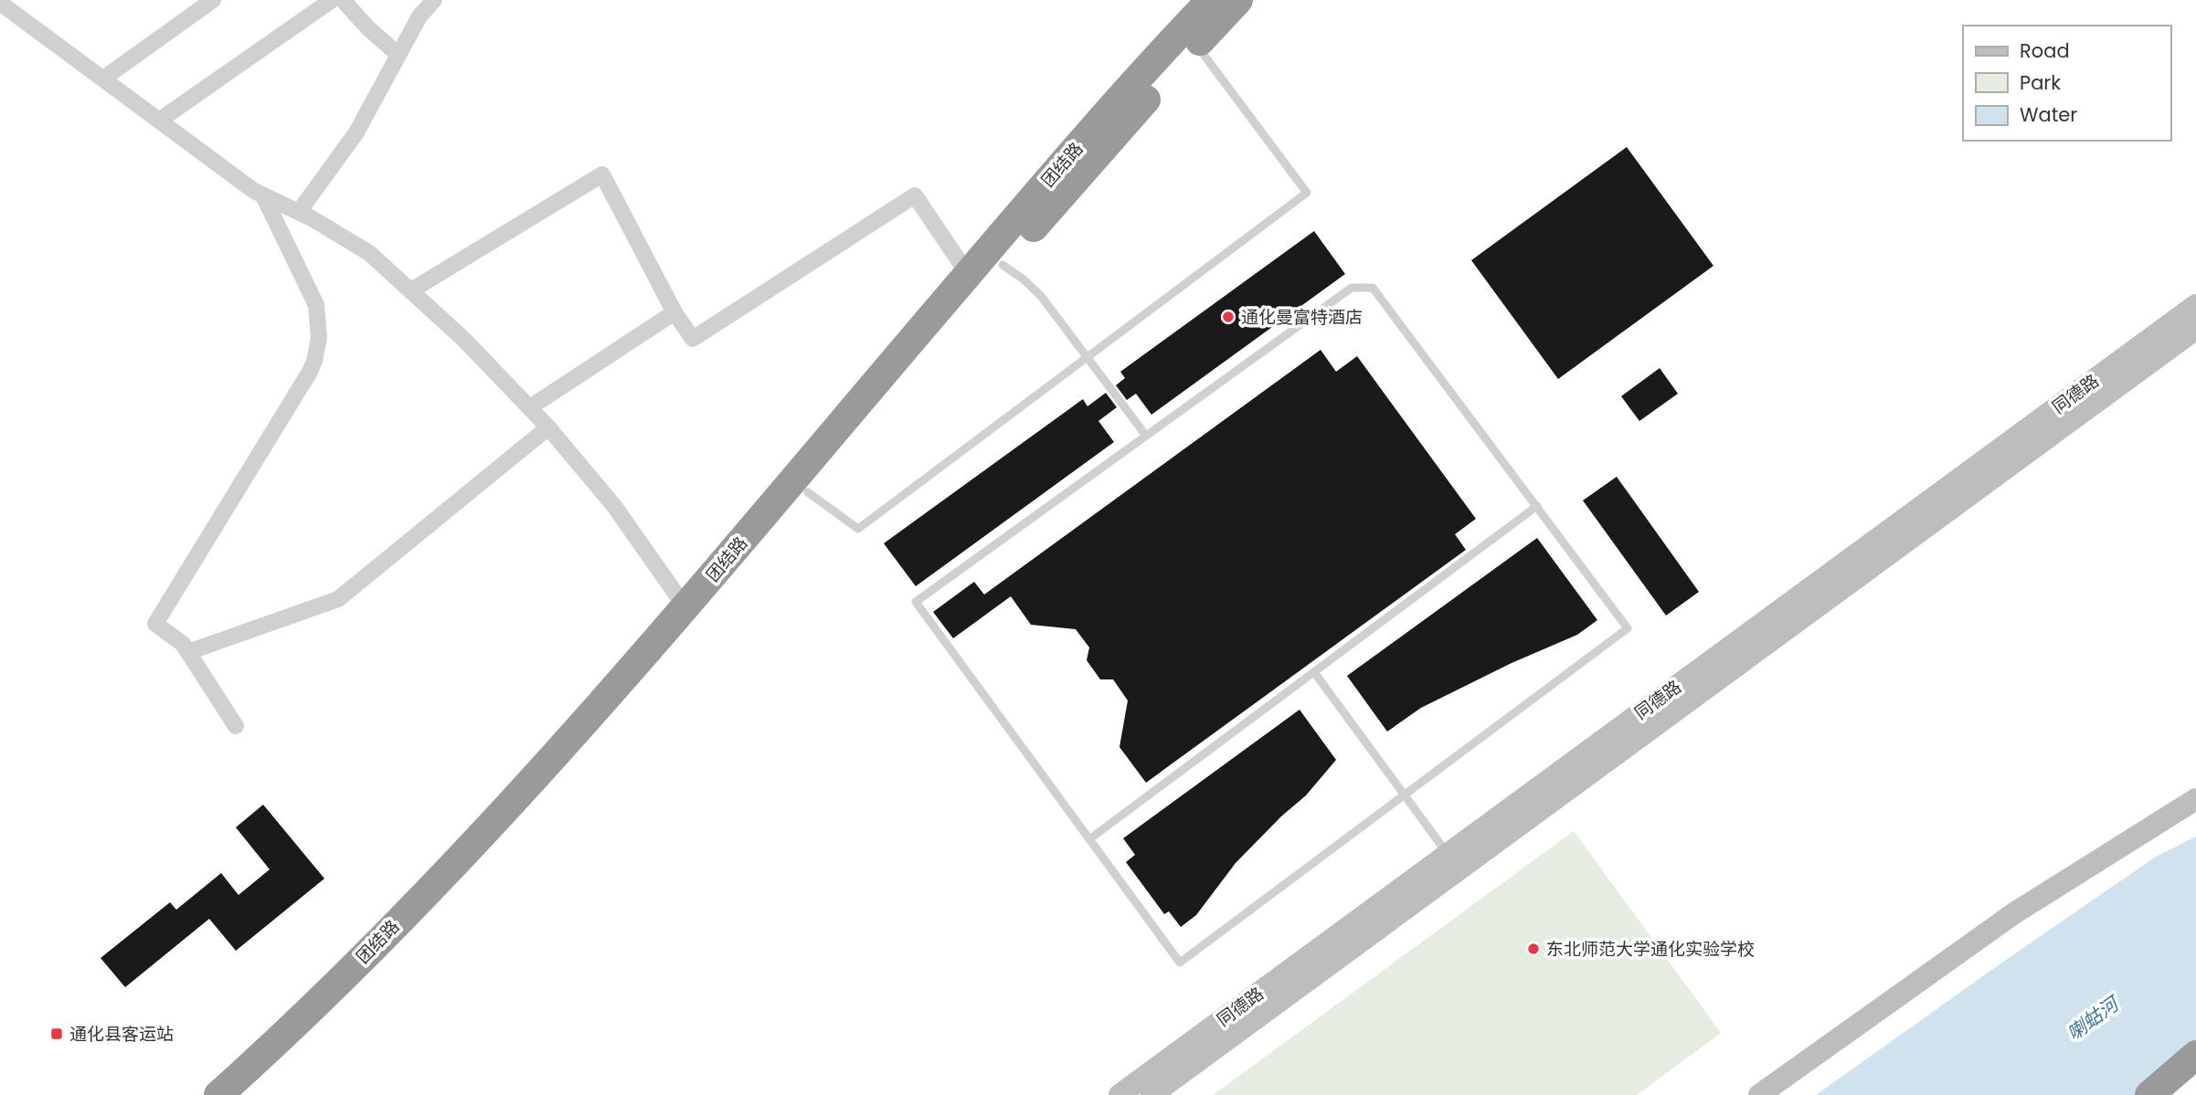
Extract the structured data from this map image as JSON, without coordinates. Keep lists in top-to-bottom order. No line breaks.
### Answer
{"streets":{"highway":["团结路"],"main road":["同德路"]},"water":["喇蛄河"],"places":{"other":["通化曼富特酒店","东北师范大学通化实验学校"],"transit":["通化县客运站"]},"legend":["Road","Park","Water"]}
